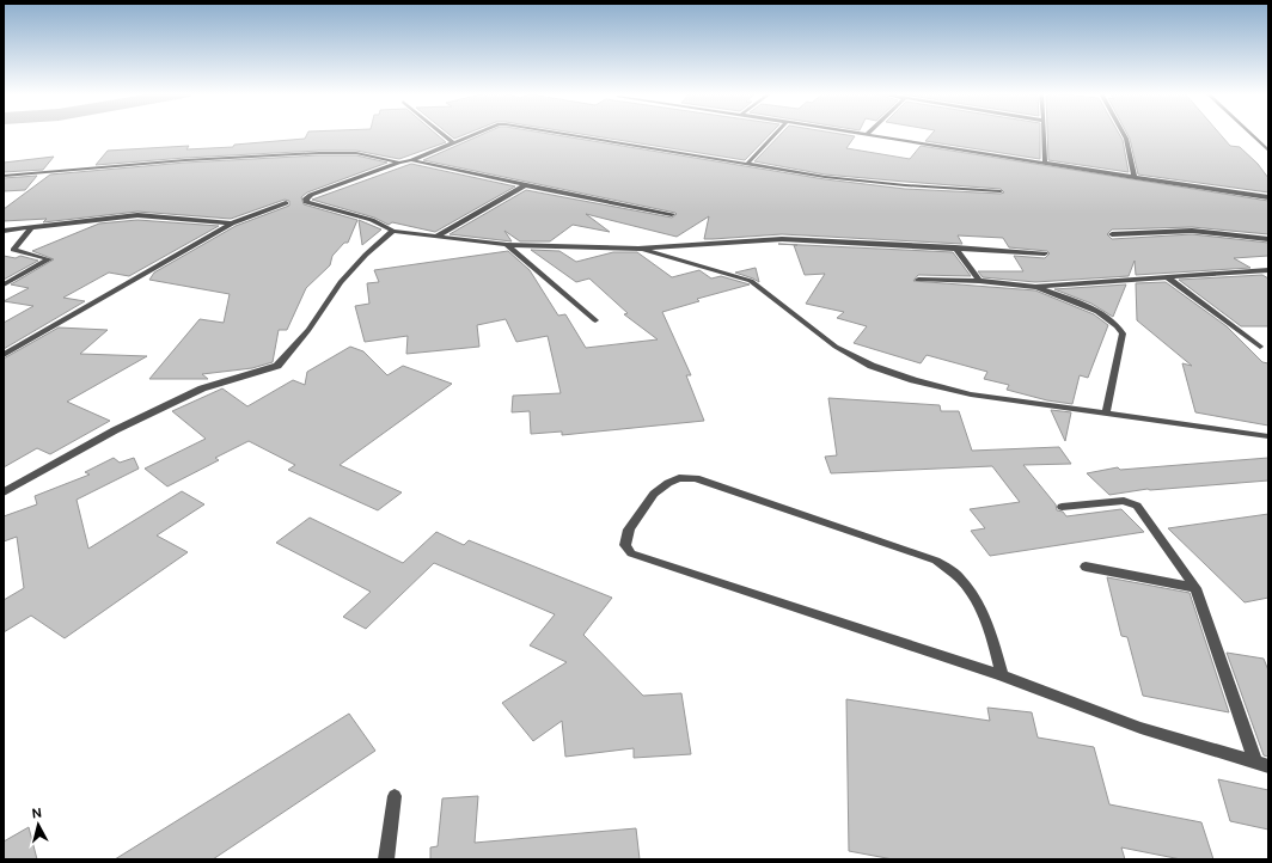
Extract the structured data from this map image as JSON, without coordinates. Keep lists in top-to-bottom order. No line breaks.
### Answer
{"north":"top"}
